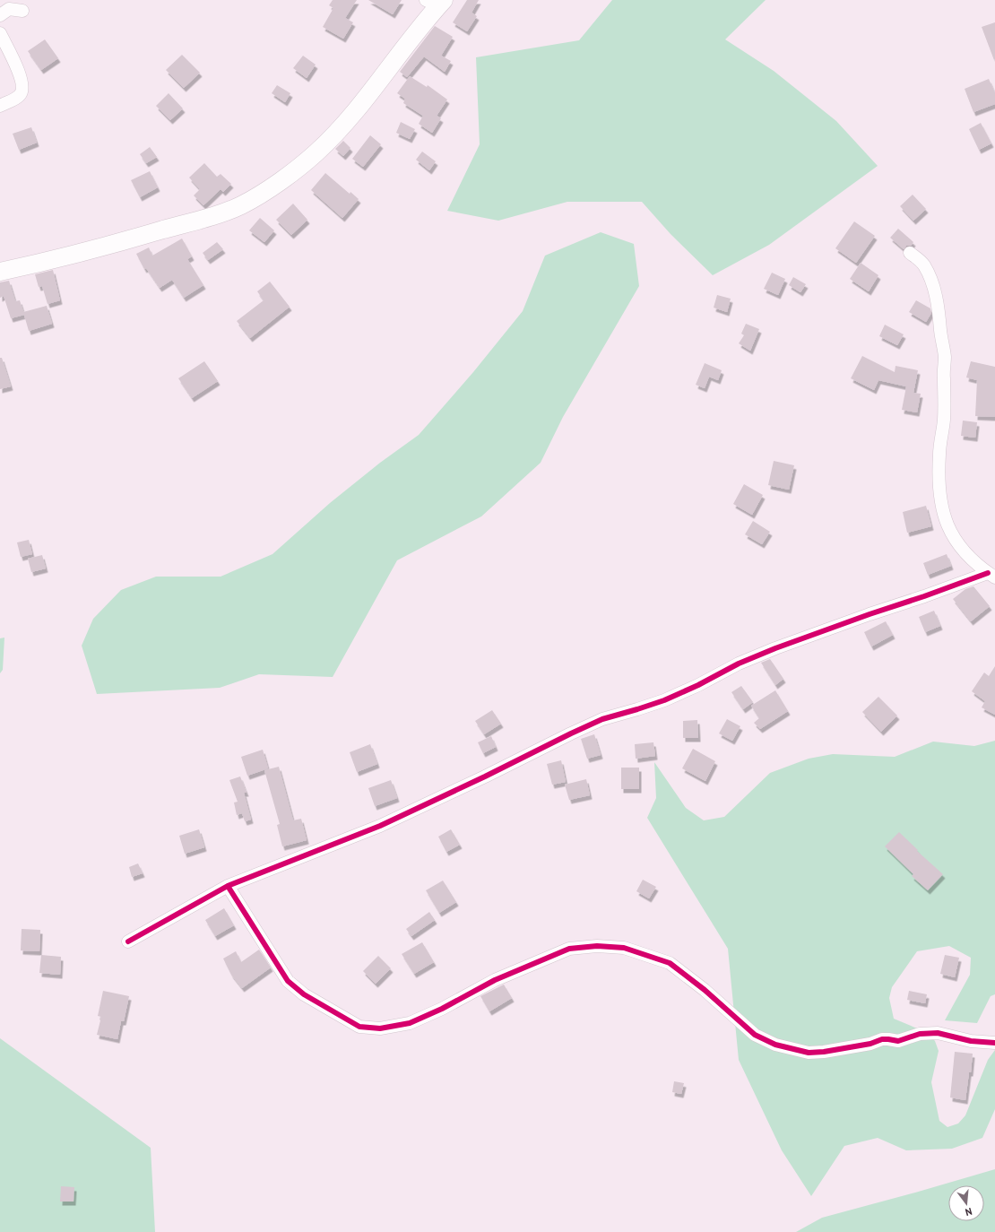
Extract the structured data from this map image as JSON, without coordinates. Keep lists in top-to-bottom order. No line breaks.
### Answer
{"north":"bottom"}
